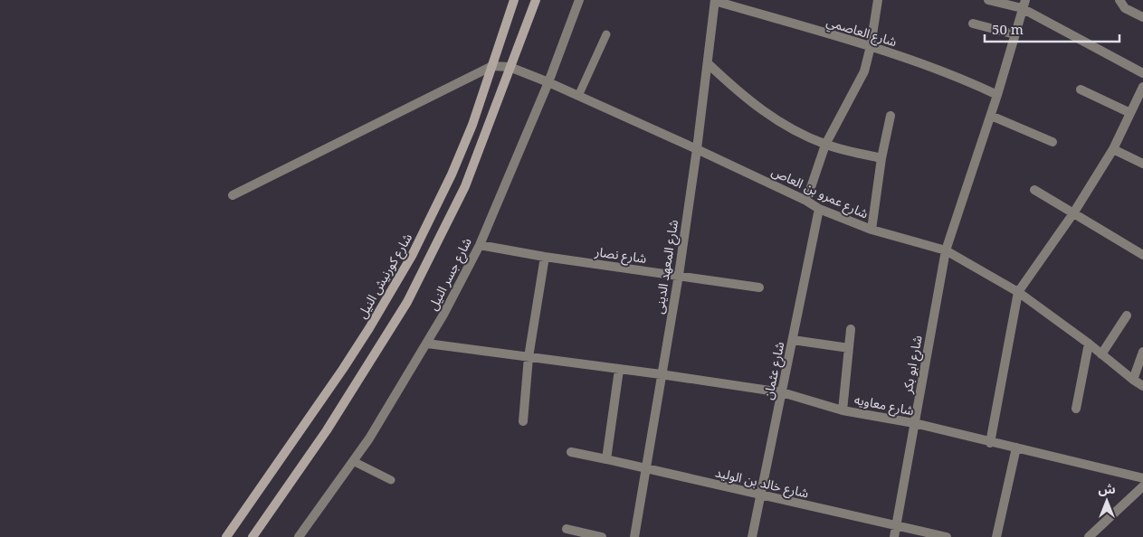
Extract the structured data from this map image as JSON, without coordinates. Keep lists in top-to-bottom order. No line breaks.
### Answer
{"streets":{"main road":["شارع كورنيش النيل"],"street":["شارع العاصمي","شارع عمرو بن العاص","شارع نصار","شارع المعهد الدينى","شارع جسر النيل","شارع ابو بكر","شارع عثمان","شارع معاويه","شارع خالد بن الوليد"]},"crossings":[["شارع العاصمي","شارع المعهد الدينى"],["شارع العاصمي","شارع ابو بكر"],["شارع عمرو بن العاص","شارع المعهد الدينى"],["شارع عمرو بن العاص","شارع جسر النيل"],["شارع عمرو بن العاص","شارع كورنيش النيل"],["شارع عمرو بن العاص","شارع ابو بكر"],["شارع عمرو بن العاص","شارع عثمان"],["شارع نصار","شارع المعهد الدينى"],["شارع نصار","شارع جسر النيل"],["شارع المعهد الدينى","شارع معاويه"],["شارع المعهد الدينى","شارع خالد بن الوليد"],["شارع جسر النيل","شارع معاويه"],["شارع ابو بكر","شارع معاويه"],["شارع ابو بكر","شارع خالد بن الوليد"],["شارع عثمان","شارع معاويه"],["شارع عثمان","شارع خالد بن الوليد"]],"scale_bar":"50 m","north":"top"}
